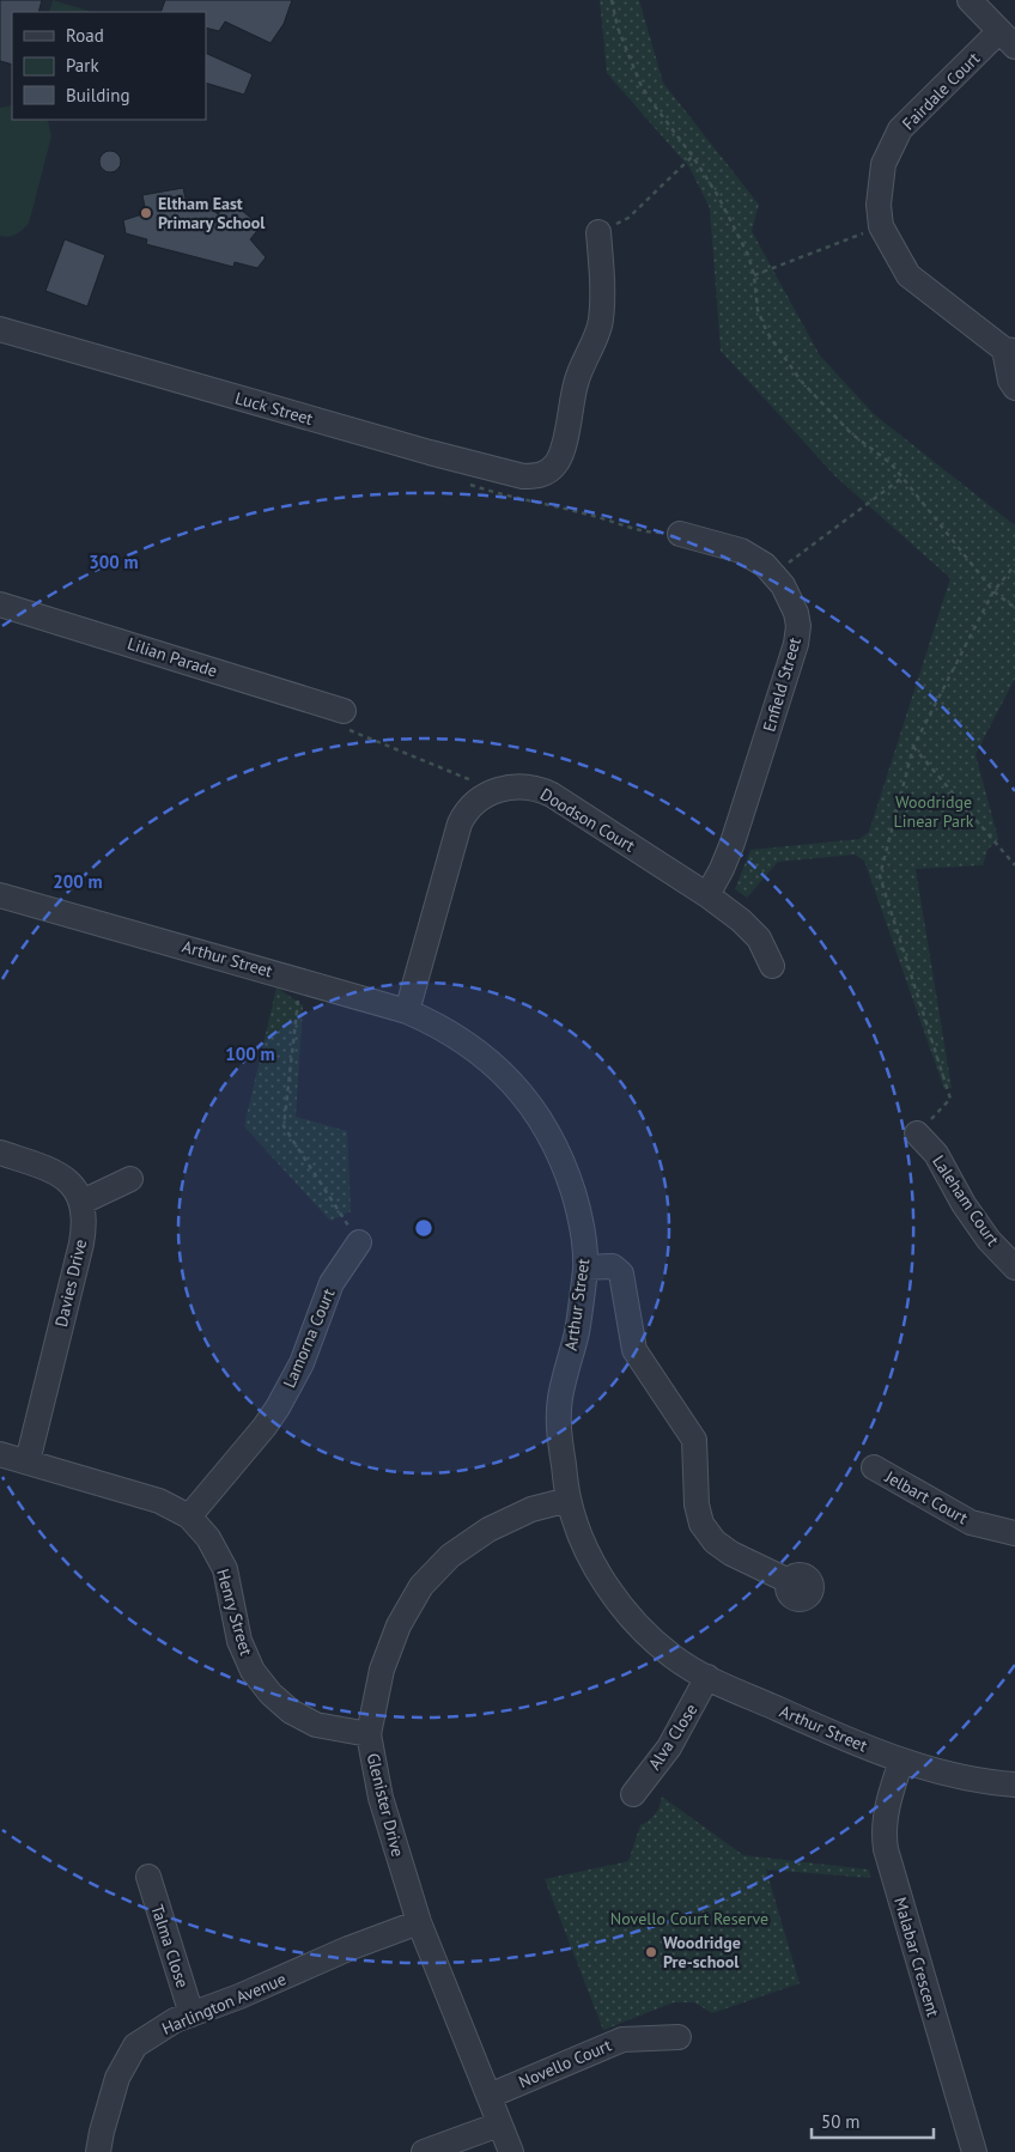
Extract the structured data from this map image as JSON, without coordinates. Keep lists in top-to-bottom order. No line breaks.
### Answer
{"streets":{"street":["Fairdale Court","Luck Street","Lilian Parade","Enfield Street","Doodson Court","Arthur Street","Laleham Court","Davies Drive","Lamorna Court","Jelbart Court","Henry Street","Alva Close","Glenister Drive","Talma Close","Malabar Crescent","Harlington Avenue","Novello Court"]},"crossings":[["Enfield Street","Doodson Court"],["Doodson Court","Arthur Street"],["Arthur Street","Alva Close"],["Arthur Street","Glenister Drive"],["Arthur Street","Malabar Crescent"],["Davies Drive","Henry Street"],["Lamorna Court","Henry Street"],["Henry Street","Glenister Drive"],["Glenister Drive","Harlington Avenue"],["Glenister Drive","Novello Court"],["Talma Close","Harlington Avenue"]],"parks":["Woodridge Linear Park","Novello Court Reserve"],"places":["Eltham East Primary School","Woodridge Pre-school"],"legend":["Road","Park","Building"],"scale_bar":"50 m","rings":["300 m","200 m","100 m"]}
